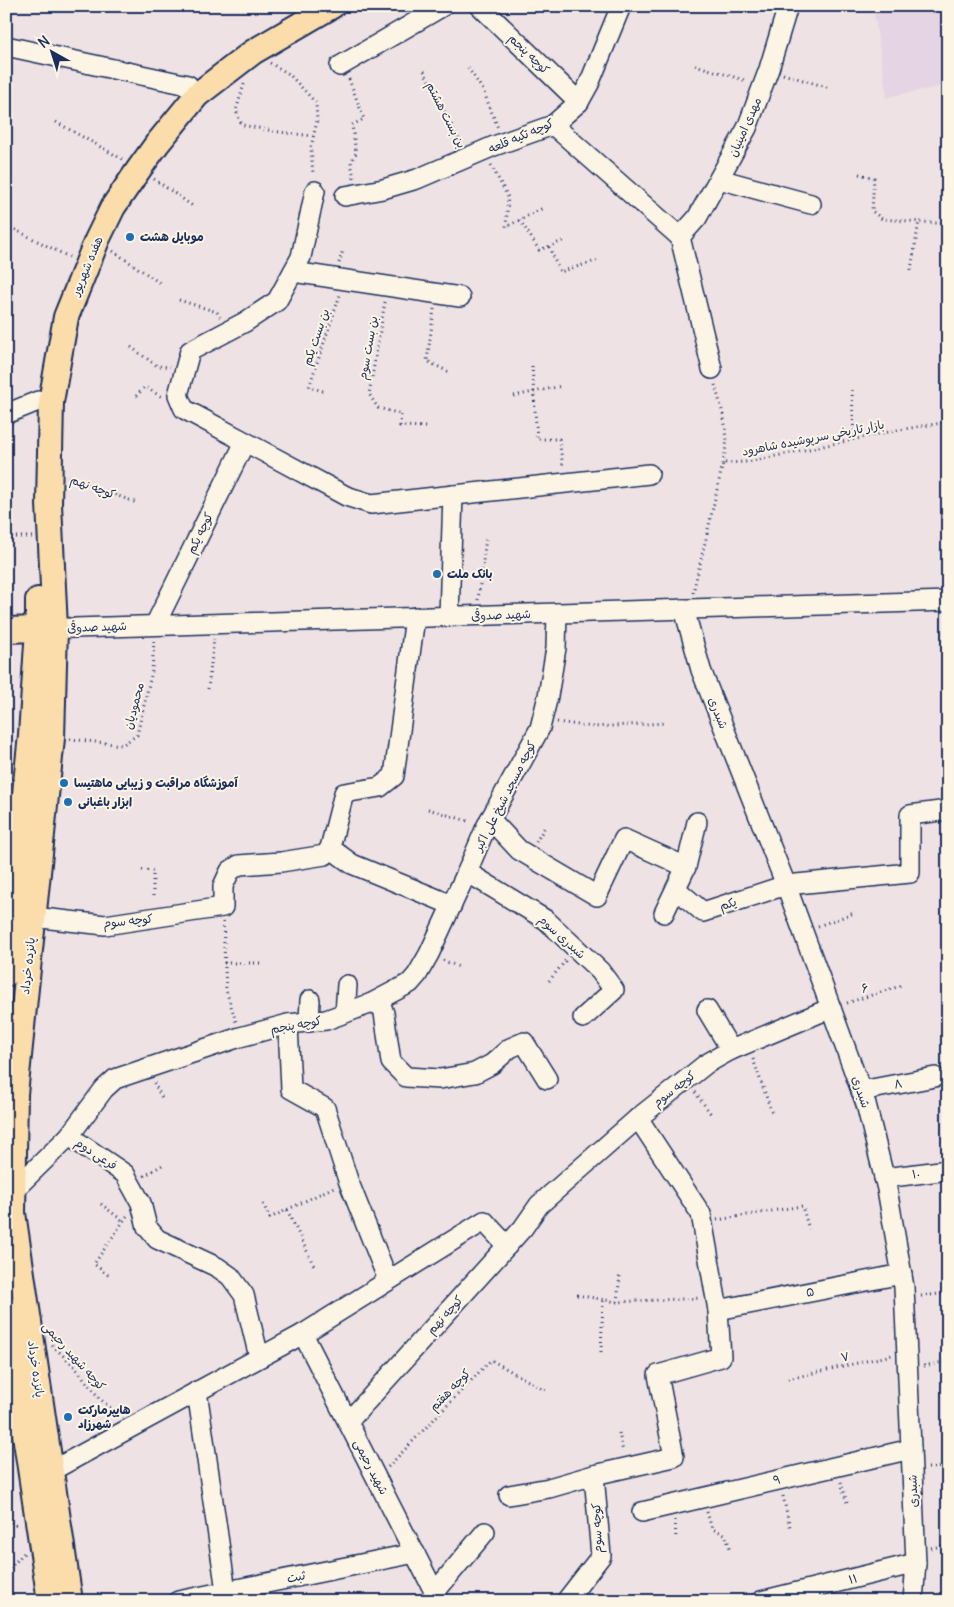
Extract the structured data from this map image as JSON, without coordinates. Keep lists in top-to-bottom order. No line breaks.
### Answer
{"streets":{"main road":["هفده شهریور","شهید صدوقی","پانزده خرداد"],"street":["کوچه پنجم","مهدی امینیان","کوچه تکیه قلعه","کوچه نهم","کوچه یکم","شبدری","کوچه مسجد شیخ علی اکبر","یکم","کوچه سوم","شبدری سوم","۸","فرعی دوم","۱۰","۵","شهید رحیمی","۹","ثبت","۱۱"],"path":["بن بست هشتم","بن بست یکم","بن بست سوم","بازار تاریخی سرپوشیده شاهرود","محمودیان","۶","کوچه شهید رحیمی","۷","کوچه هفتم"]},"crossings":[["کوچه پنجم","کوچه تکیه قلعه"],["کوچه پنجم","کوچه مسجد شیخ علی اکبر"],["کوچه پنجم","پانزده خرداد"],["کوچه پنجم","فرعی دوم"],["بن بست هشتم","کوچه تکیه قلعه"],["هفده شهریور","کوچه نهم"],["هفده شهریور","شهید صدوقی"],["هفده شهریور","پانزده خرداد"],["کوچه نهم","کوچه سوم"],["کوچه نهم","شهید رحیمی"],["کوچه یکم","شهید صدوقی"],["کوچه یکم","محمودیان"],["شهید صدوقی","محمودیان"],["شهید صدوقی","شبدری"],["شهید صدوقی","کوچه مسجد شیخ علی اکبر"],["شهید صدوقی","پانزده خرداد"],["محمودیان","پانزده خرداد"],["شبدری","یکم"],["شبدری","کوچه سوم"],["شبدری","۶"],["شبدری","۸"],["شبدری","۱۰"],["شبدری","۵"],["شبدری","۷"],["شبدری","۹"],["شبدری","۱۱"],["کوچه مسجد شیخ علی اکبر","شبدری سوم"],["کوچه سوم","پانزده خرداد"],["کوچه سوم","۶"],["کوچه هفتم","شهید رحیمی"],["شهید رحیمی","ثبت"]],"places":["موبایل هشت","بانک ملت","آموزشگاه مراقبت و زیبایی ماهتیسا","ابزار باغبانی","هایپرمارکت شهرزاد"],"north":"top left"}
